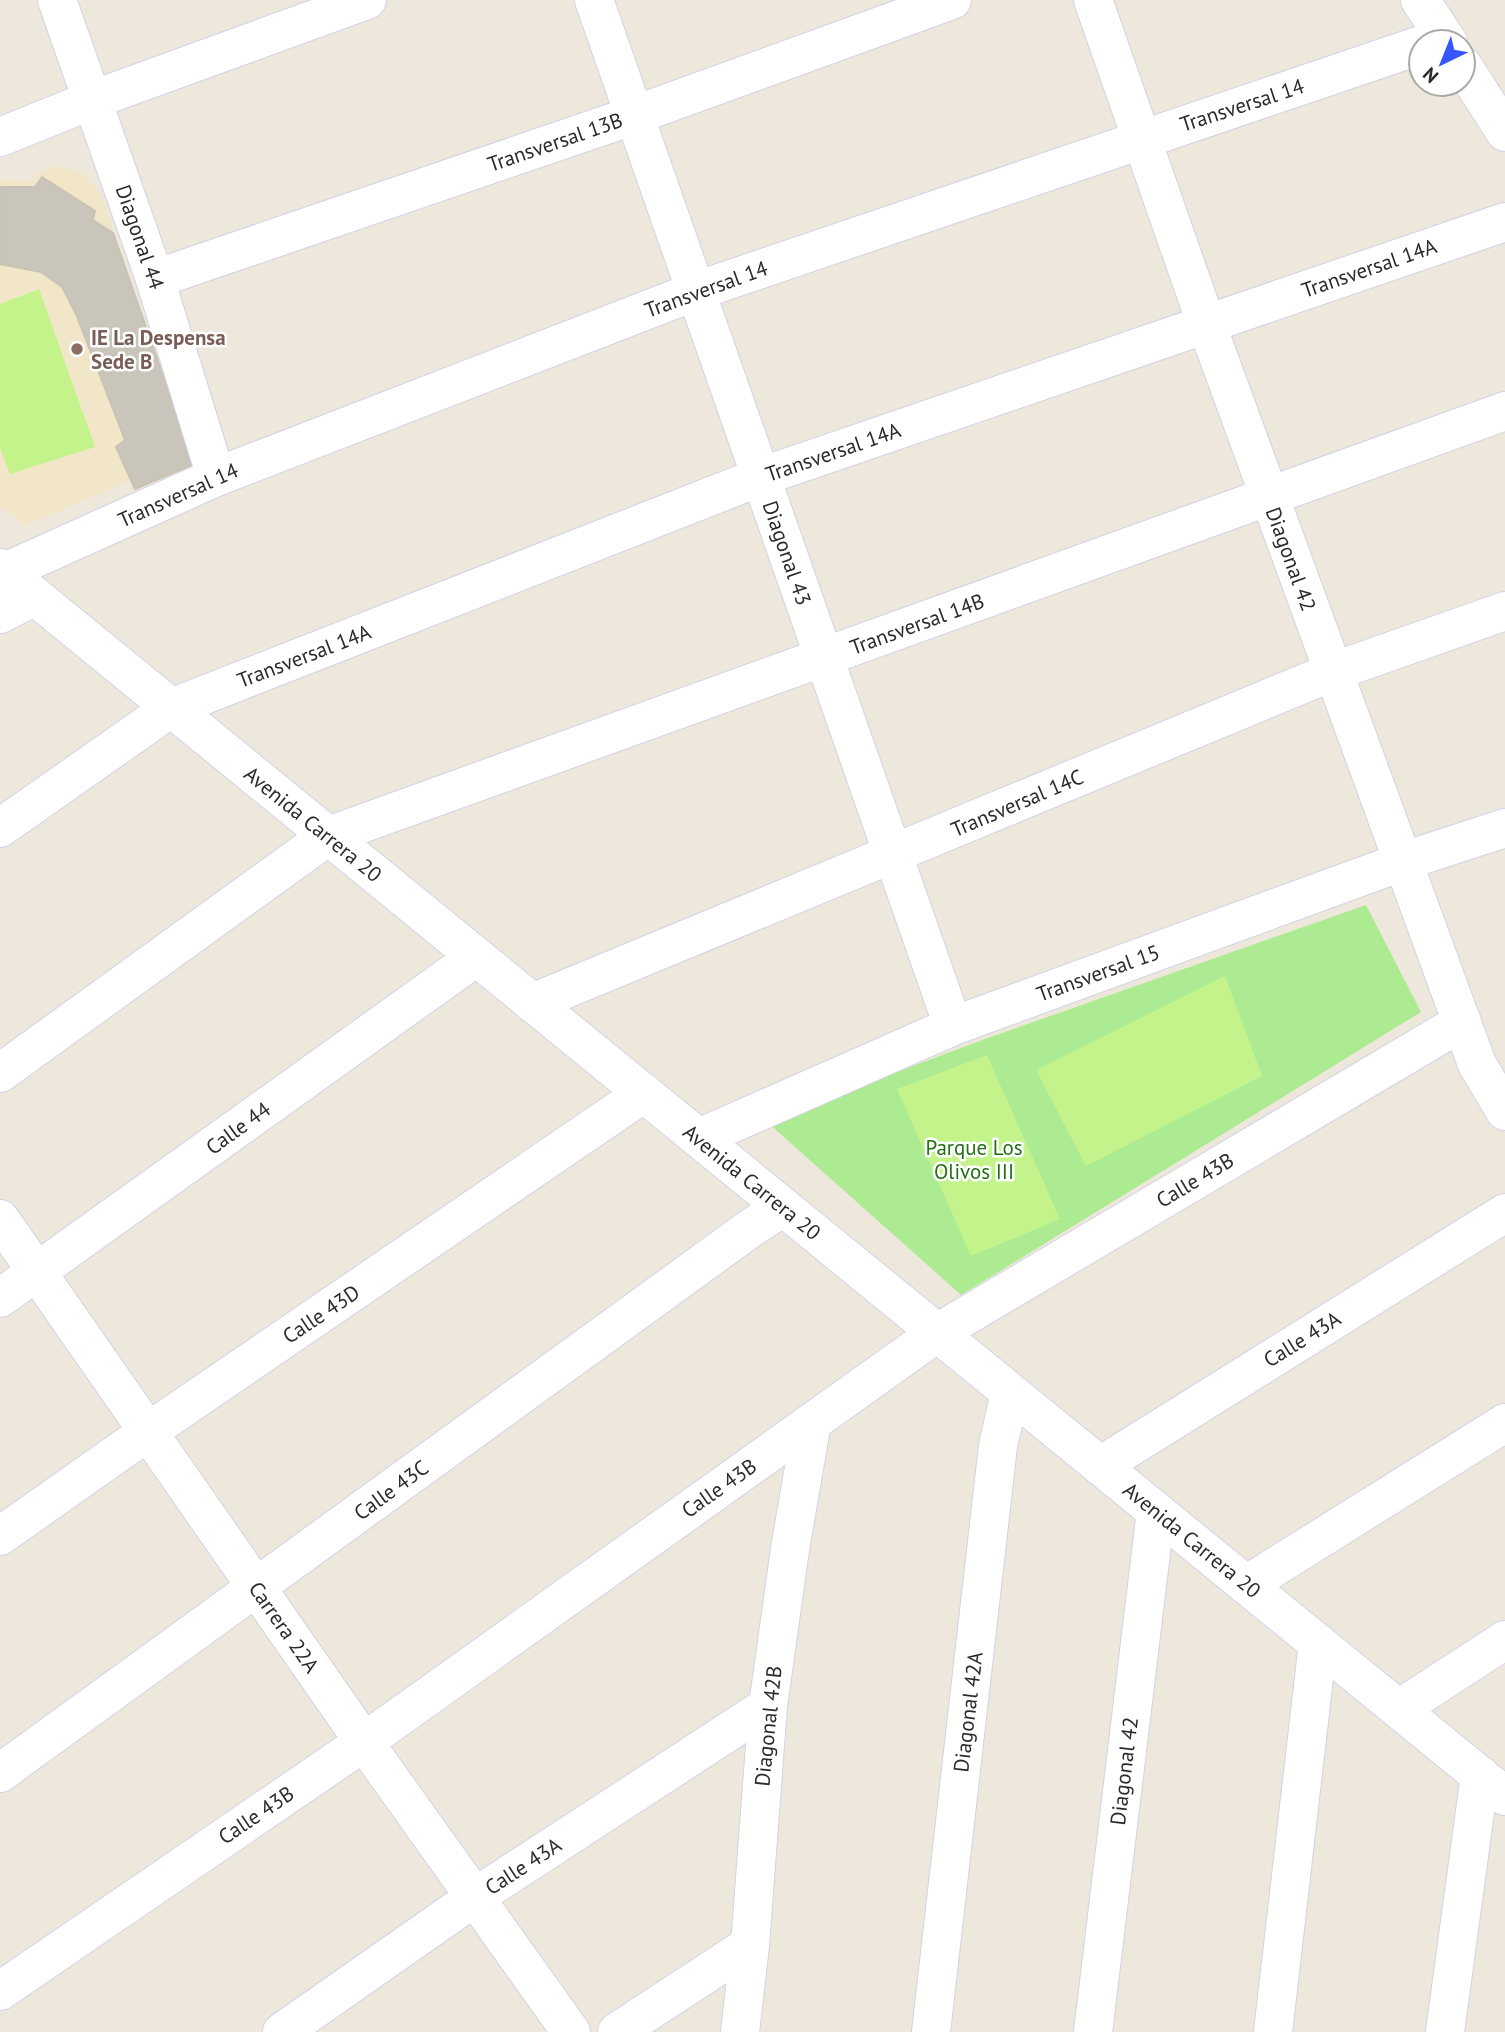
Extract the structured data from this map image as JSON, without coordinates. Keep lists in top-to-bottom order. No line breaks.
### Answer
{"streets":{"street":["Transversal 14","Transversal 13B","Diagonal 44","Transversal 14A","Diagonal 43","Diagonal 42","Transversal 14B","Transversal 14C","Avenida Carrera 20","Transversal 15","Calle 44","Calle 43B","Calle 43D","Calle 43A","Calle 43C","Carrera 22A","Diagonal 42A","Diagonal 42B"]},"crossings":[["Transversal 14","Diagonal 44"],["Transversal 14","Diagonal 43"],["Transversal 14","Diagonal 42"],["Transversal 14","Avenida Carrera 20"],["Transversal 13B","Diagonal 44"],["Transversal 13B","Diagonal 43"],["Transversal 14A","Diagonal 43"],["Transversal 14A","Diagonal 42"],["Transversal 14A","Avenida Carrera 20"],["Diagonal 43","Transversal 14B"],["Diagonal 43","Transversal 14C"],["Diagonal 43","Transversal 15"],["Diagonal 42","Transversal 14B"],["Diagonal 42","Transversal 14C"],["Diagonal 42","Avenida Carrera 20"],["Diagonal 42","Transversal 15"],["Diagonal 42","Calle 43B"],["Transversal 14B","Avenida Carrera 20"],["Transversal 14C","Avenida Carrera 20"],["Avenida Carrera 20","Transversal 15"],["Avenida Carrera 20","Calle 44"],["Avenida Carrera 20","Calle 43B"],["Avenida Carrera 20","Calle 43D"],["Avenida Carrera 20","Calle 43A"],["Avenida Carrera 20","Calle 43C"],["Avenida Carrera 20","Diagonal 42A"],["Calle 44","Carrera 22A"],["Calle 43B","Carrera 22A"],["Calle 43B","Diagonal 42B"],["Calle 43D","Carrera 22A"],["Calle 43A","Carrera 22A"],["Calle 43A","Diagonal 42B"],["Calle 43C","Carrera 22A"]],"parks":["Parque Los Olivos III"],"places":["IE La Despensa Sede B"],"north":"bottom left"}
